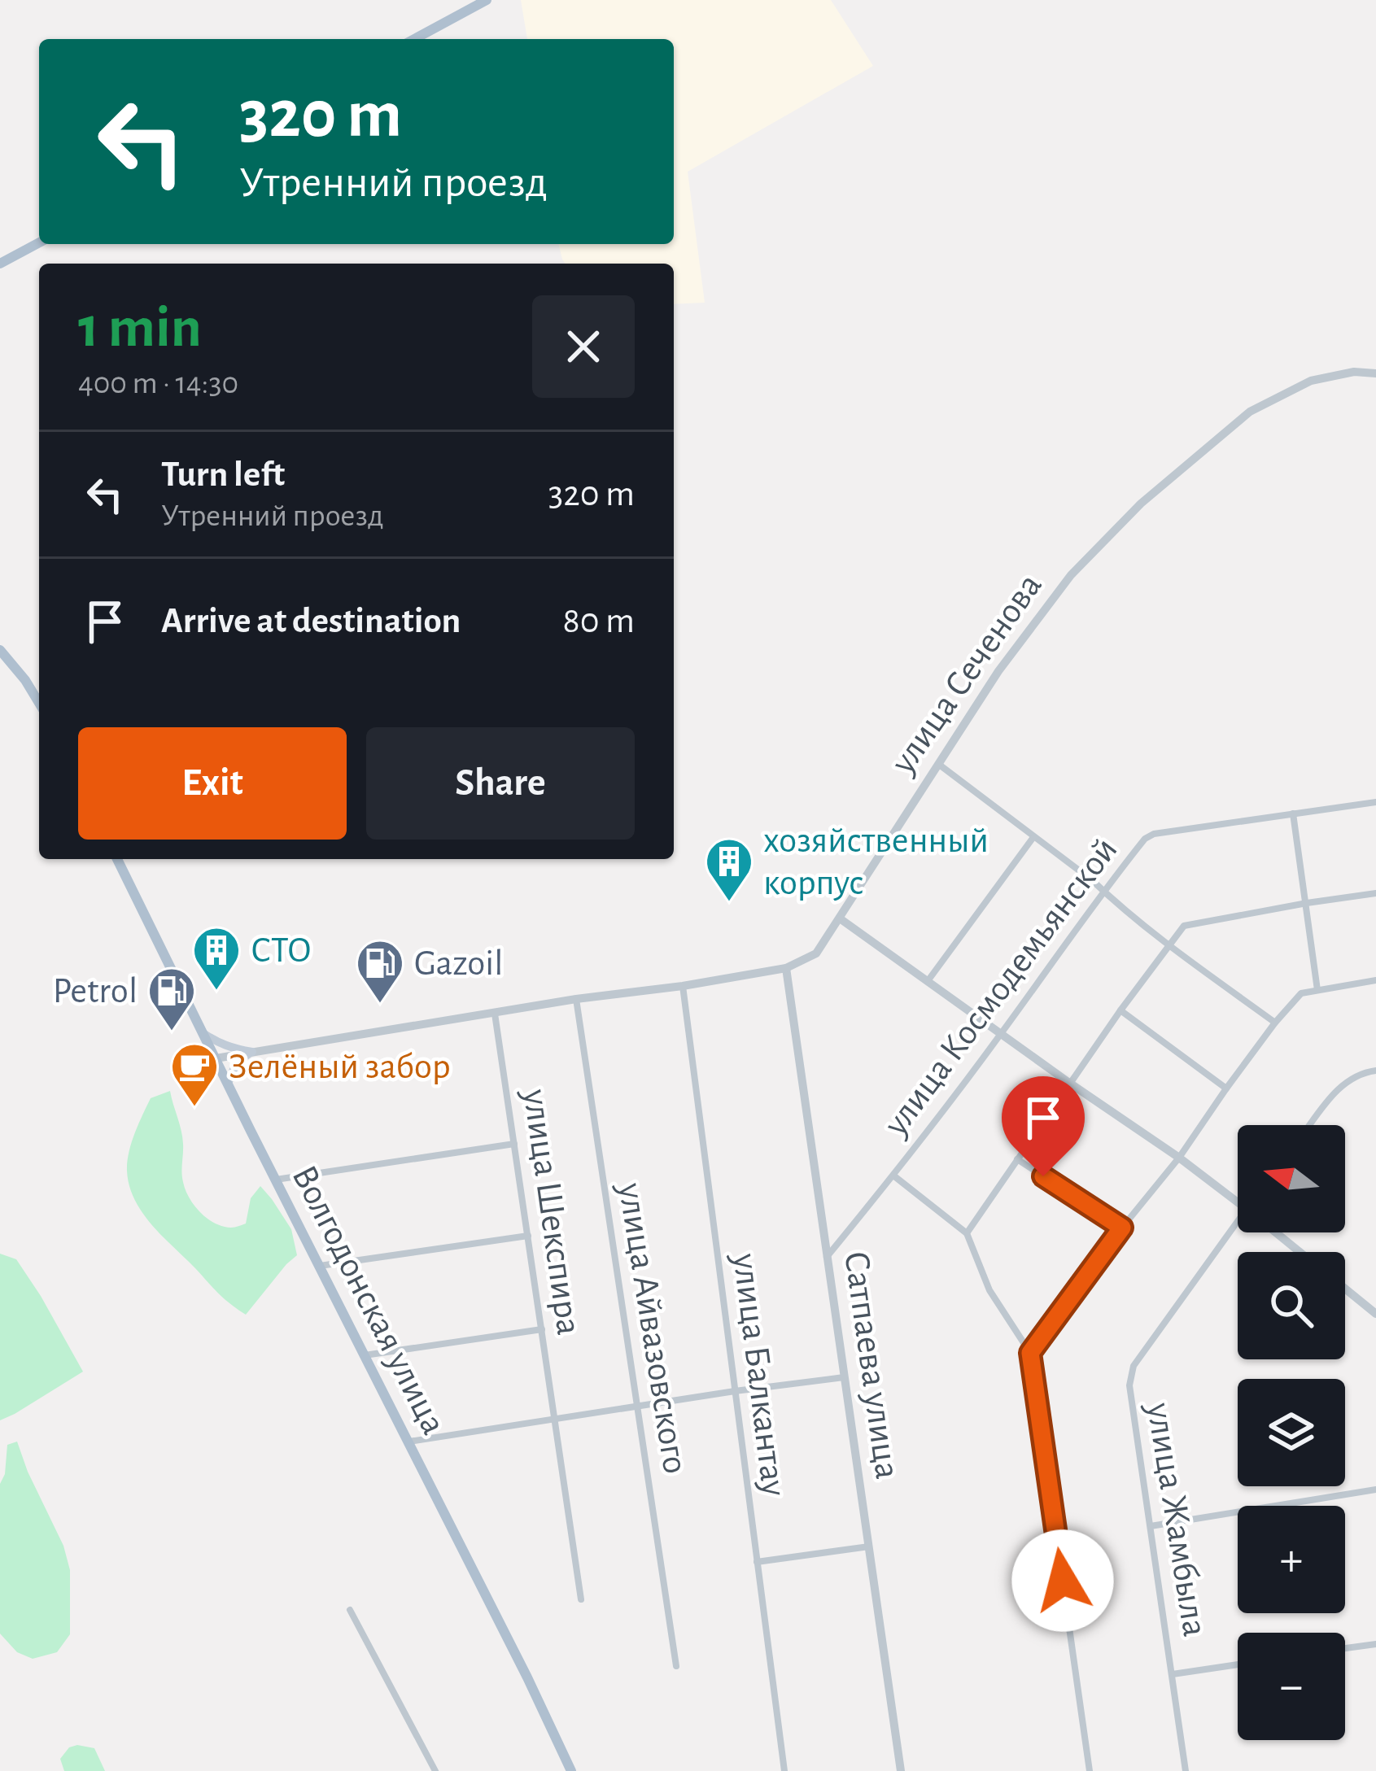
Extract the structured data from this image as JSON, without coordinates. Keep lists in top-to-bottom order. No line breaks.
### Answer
{"streets":{"main road":["Волгодонская улица"],"street":["улица Сеченова","улица Космодемьянской","улица Шекспира","улица Айвазовского","Сатпаева улица","улица Балкантау","улица Жамбыла"]},"crossings":[["улица Сеченова","улица Шекспира"],["улица Сеченова","Волгодонская улица"],["улица Сеченова","улица Айвазовского"],["улица Сеченова","Сатпаева улица"],["улица Сеченова","улица Балкантау"],["улица Космодемьянской","Сатпаева улица"]],"places":{"building":["хозяйственный корпус","СТО"],"fuel station":["Gazoil","Petrol"],"cafe":["Зелёный забор"]},"north":"left","page":{"turn":["320 m","Утренний проезд"],"heading":["1 min","400 m · 14:30"],"list":[{"name":"Turn left","note":"Утренний проезд","value":"320 m"},{"name":"Arrive at destination","value":"80 m"}],"buttons":["Exit","Share"],"map_buttons":["+","−"]}}
